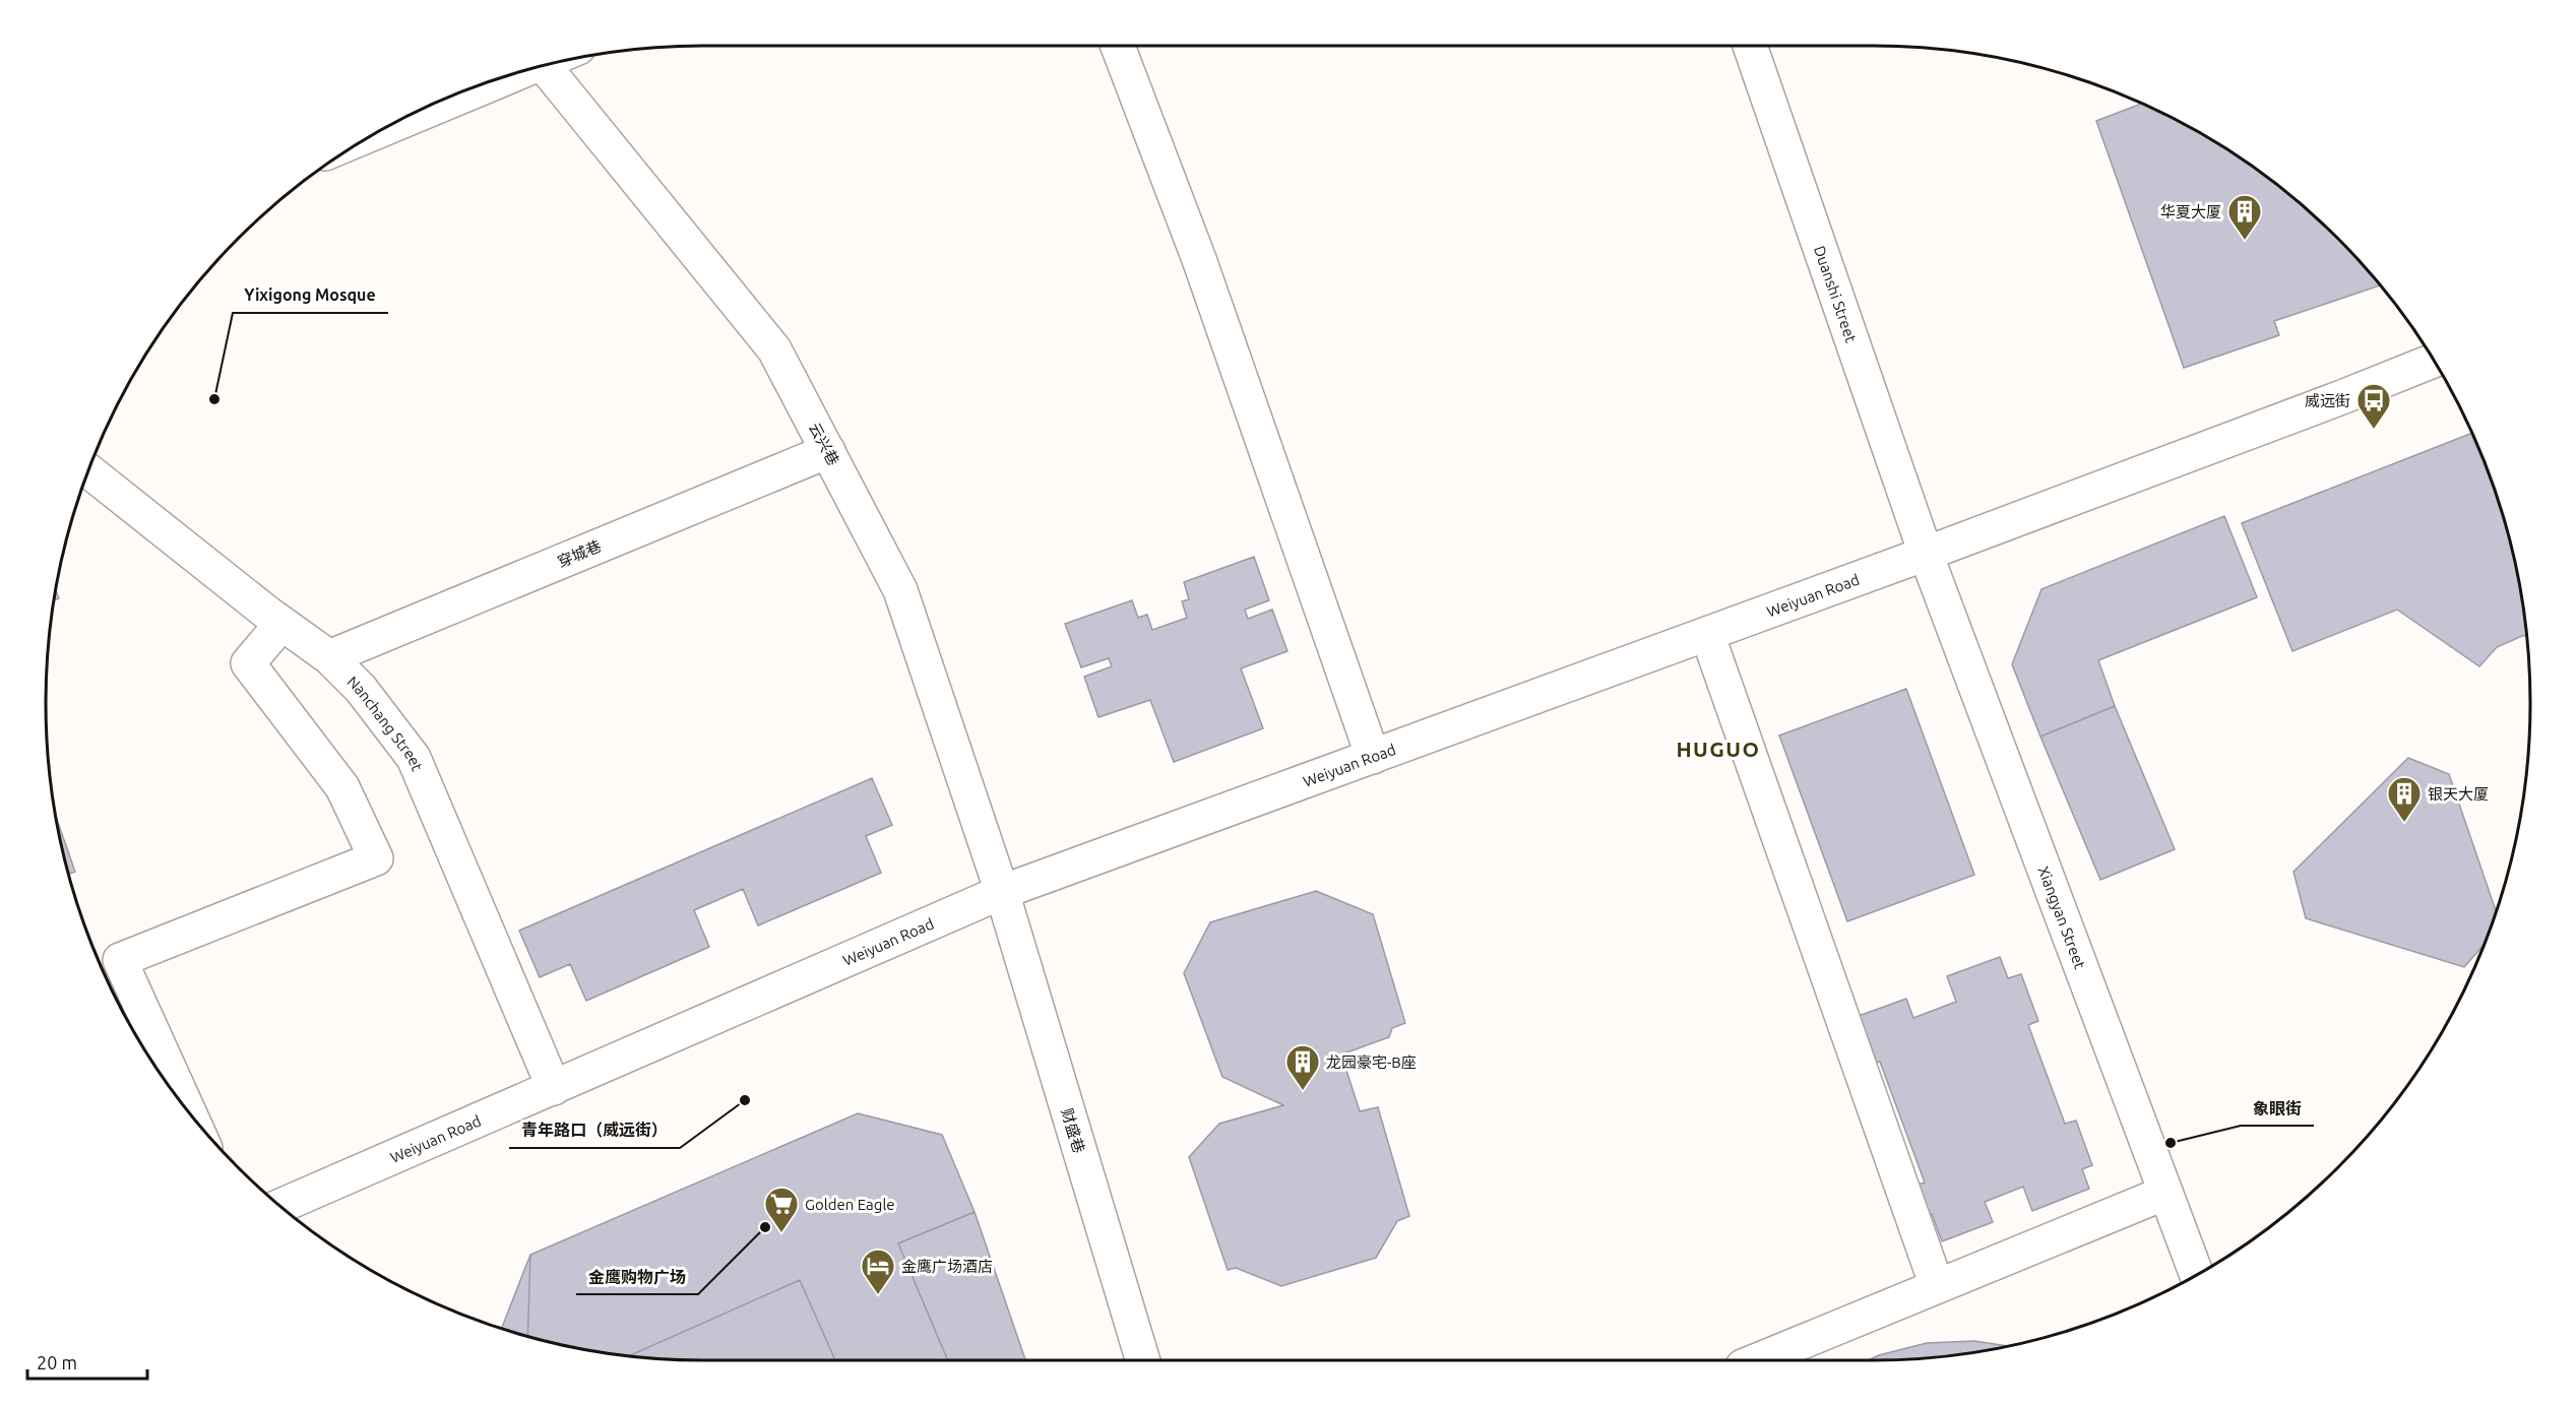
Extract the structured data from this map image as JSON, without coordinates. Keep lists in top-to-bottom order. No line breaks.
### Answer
{"streets":{"street":["Duanshi Street","云兴巷","穿城巷","Weiyuan Road","Nanchang Street","Xiangyan Street","财盛巷"]},"crossings":[["Duanshi Street","Weiyuan Road"],["Duanshi Street","Xiangyan Street"],["云兴巷","穿城巷"],["云兴巷","Weiyuan Road"],["云兴巷","财盛巷"],["穿城巷","Nanchang Street"],["Weiyuan Road","Nanchang Street"],["Weiyuan Road","Xiangyan Street"],["Weiyuan Road","财盛巷"]],"districts":["HUGUO"],"places":{"building":["华夏大厦","银天大厦","龙园豪宅-B座"],"other":["Yixigong Mosque","青年路口（威远街）","象眼街","金鹰购物广场"],"bus stop":["威远街"],"supermarket":["Golden Eagle"],"hotel":["金鹰广场酒店"]},"scale_bar":"20 m"}
